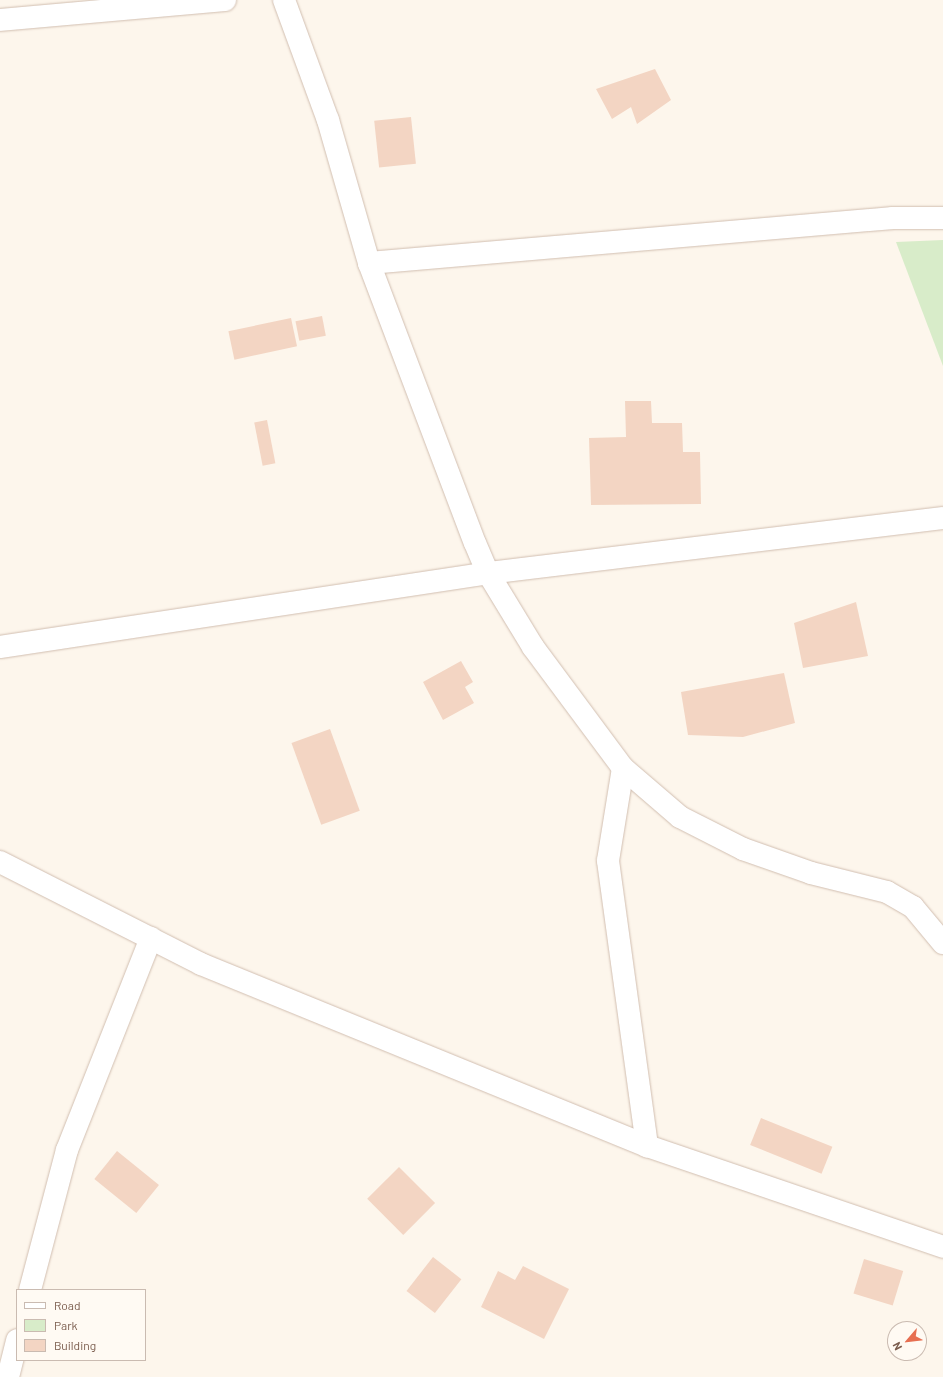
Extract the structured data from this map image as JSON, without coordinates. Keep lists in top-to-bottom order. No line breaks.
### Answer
{"legend":["Road","Park","Building"],"north":"bottom left"}
